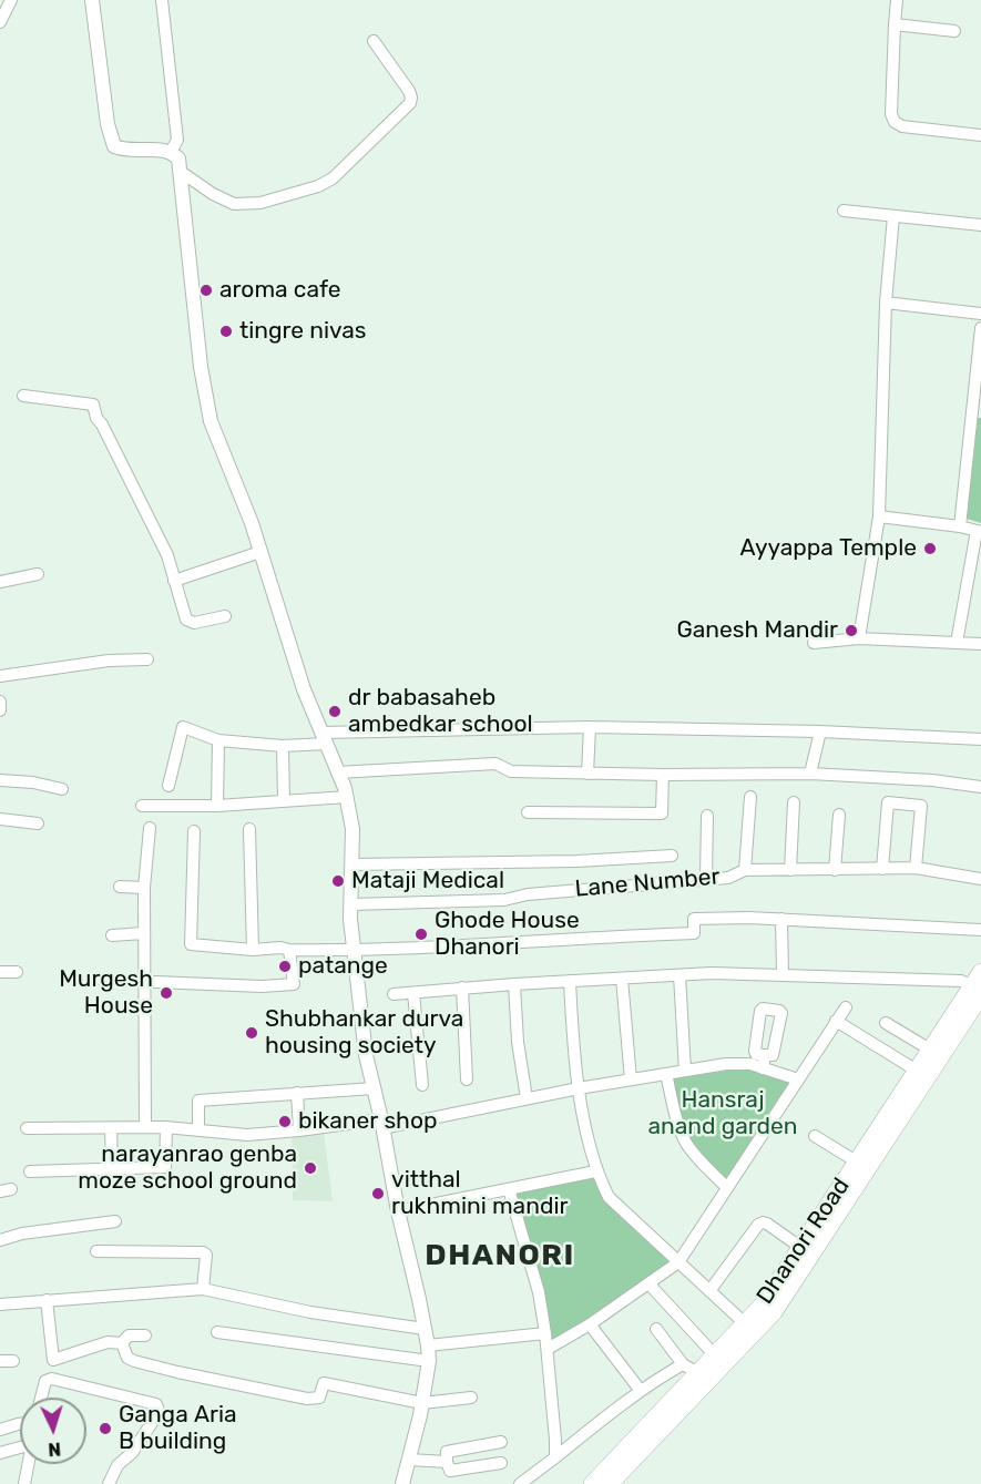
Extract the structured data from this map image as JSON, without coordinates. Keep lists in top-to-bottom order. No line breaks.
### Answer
{"streets":{"main road":["Dhanori Road"],"street":["Lane Number"]},"districts":["DHANORI"],"parks":["Hansraj anand garden"],"places":["aroma cafe","tingre nivas","Ayyappa Temple","Ganesh Mandir","dr babasaheb ambedkar school","Mataji Medical","Ghode House Dhanori","patange","Murgesh House","Shubhankar durva housing society","bikaner shop","narayanrao genba moze school ground","vitthal rukhmini mandir","Ganga Aria B building"],"north":"bottom"}
